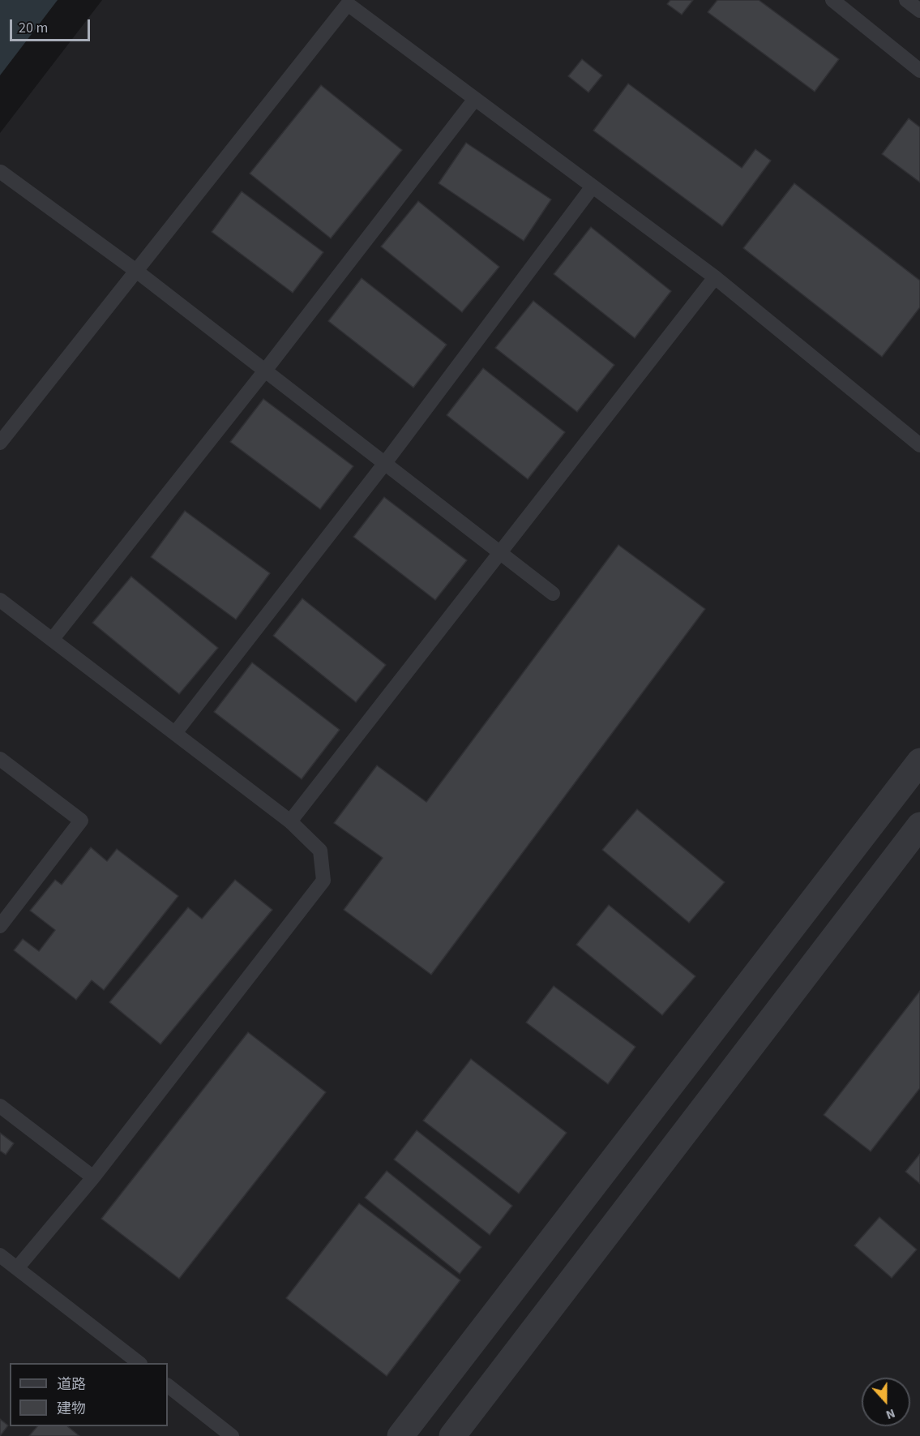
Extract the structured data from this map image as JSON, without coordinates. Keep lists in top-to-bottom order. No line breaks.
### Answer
{"legend":["道路","建物"],"scale_bar":"20 m","north":"bottom"}
